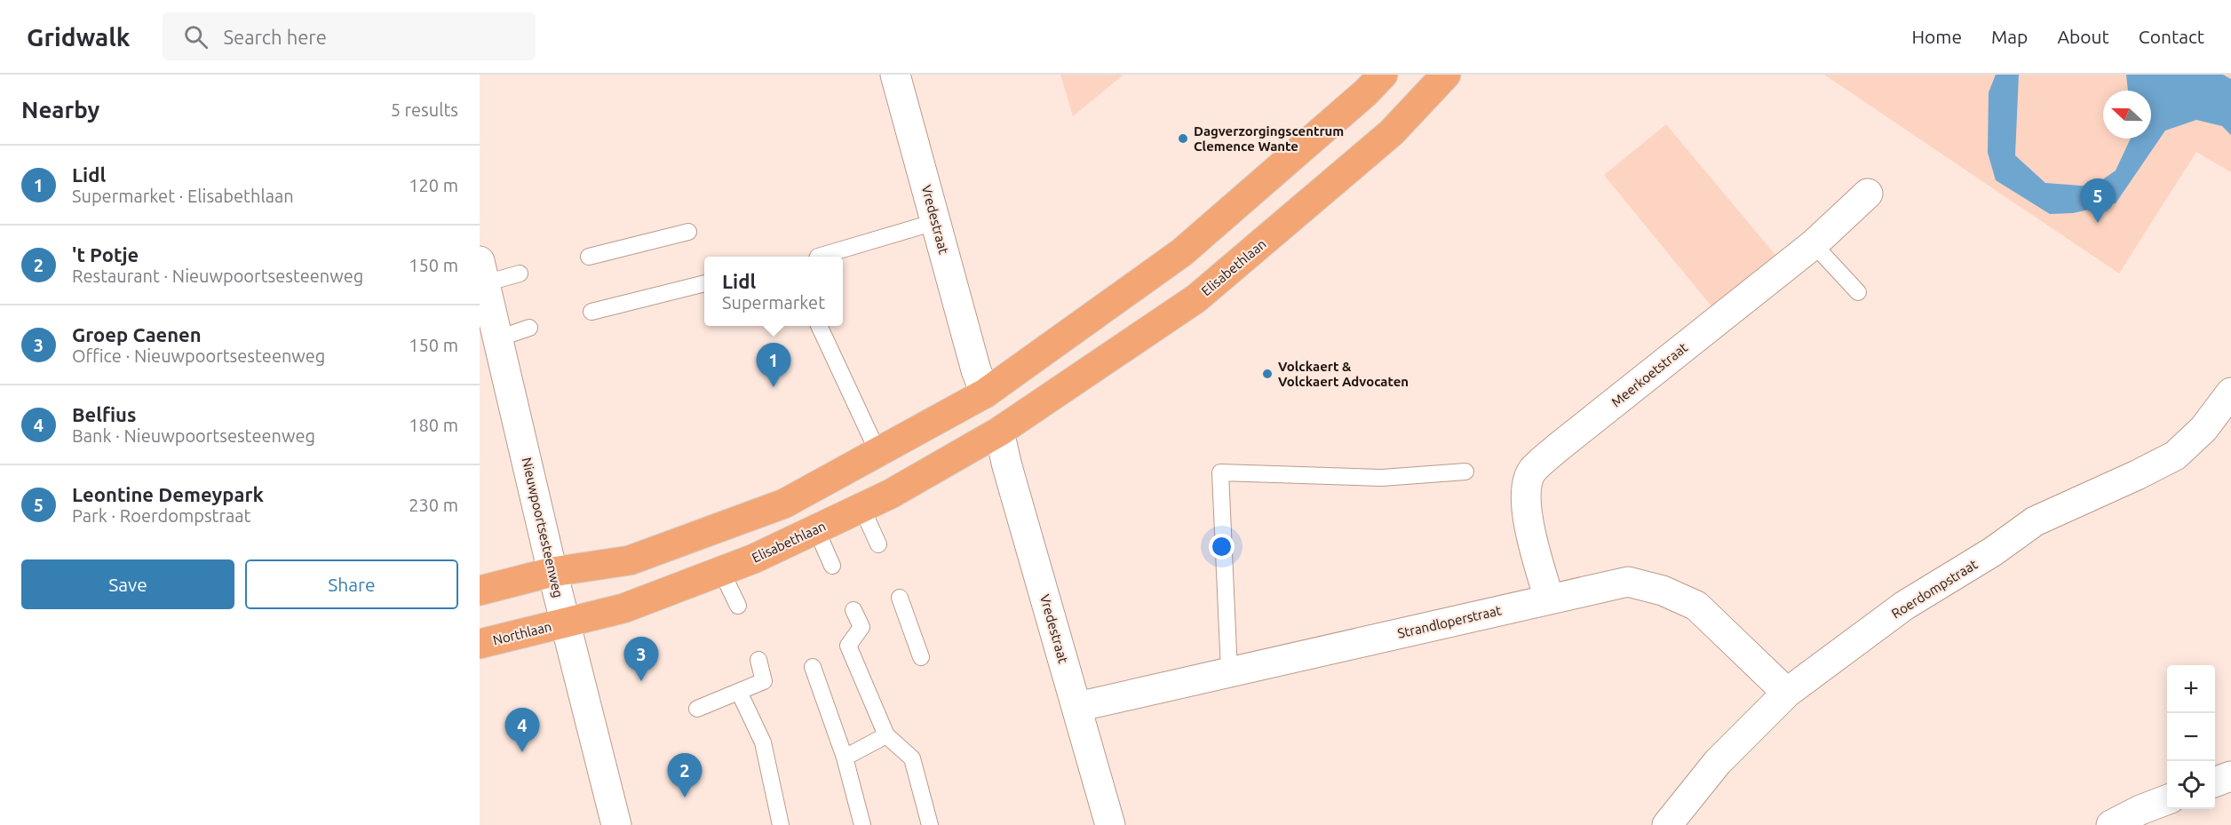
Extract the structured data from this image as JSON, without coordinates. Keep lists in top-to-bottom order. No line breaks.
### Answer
{"streets":{"main road":["Elisabethlaan","Northlaan"],"street":["Vredestraat","Meerkoetstraat","Nieuwpoortsesteenweg","Roerdompstraat","Strandloperstraat"]},"crossings":[["Vredestraat","Elisabethlaan"],["Vredestraat","Strandloperstraat"],["Elisabethlaan","Nieuwpoortsesteenweg"],["Elisabethlaan","Northlaan"],["Meerkoetstraat","Strandloperstraat"],["Nieuwpoortsesteenweg","Northlaan"],["Roerdompstraat","Strandloperstraat"]],"places":["Dagverzorgingscentrum Clemence Wante","Volckaert & Volckaert Advocaten"],"north":"left","page":{"header":"Gridwalk","search":"Search here","nav":["Home","Map","About","Contact"],"heading":["Nearby","5 results"],"list":[{"mark":"1","name":"Lidl","note":"Supermarket · Elisabethlaan","value":"120 m"},{"mark":"2","name":"'t Potje","note":"Restaurant · Nieuwpoortsesteenweg","value":"150 m"},{"mark":"3","name":"Groep Caenen","note":"Office · Nieuwpoortsesteenweg","value":"150 m"},{"mark":"4","name":"Belfius","note":"Bank · Nieuwpoortsesteenweg","value":"180 m"},{"mark":"5","name":"Leontine Demeypark","note":"Park · Roerdompstraat","value":"230 m"}],"pins":["5","1","3","4","2"],"popup":["Lidl","Supermarket"],"buttons":["Save","Share"],"map_buttons":["+","−"]}}
